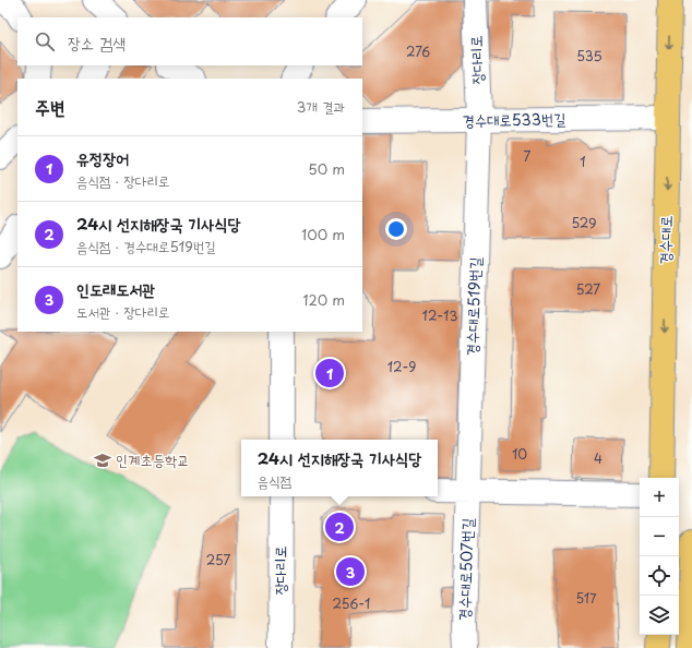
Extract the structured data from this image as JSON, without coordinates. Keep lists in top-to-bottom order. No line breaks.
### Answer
{"streets":{"main road":["경수대로"],"street":["장다리로","경수대로533번길","경수대로519번길","경수대로507번길"]},"crossings":[["장다리로","경수대로533번길"],["장다리로","경수대로519번길"],["경수대로533번길","경수대로"],["경수대로533번길","경수대로519번길"],["경수대로519번길","경수대로507번길"]],"one_way":["경수대로"],"places":{"school or university":["인계초등학교"]},"house_numbers":["276","535","7","1","529","527","12-13","12-9","10","4","257","517","256-1"],"page":{"search":"장소 검색","heading":["주변","3개 결과"],"list":[{"mark":"1","name":"유정장어","note":"음식점 · 장다리로","value":"50 m"},{"mark":"2","name":"24시 선지해장국 기사식당","note":"음식점 · 경수대로519번길","value":"100 m"},{"mark":"3","name":"인도래도서관","note":"도서관 · 장다리로","value":"120 m"}],"pins":["1","2","3"],"popup":["24시 선지해장국 기사식당","음식점"],"map_buttons":["+","−"]}}
